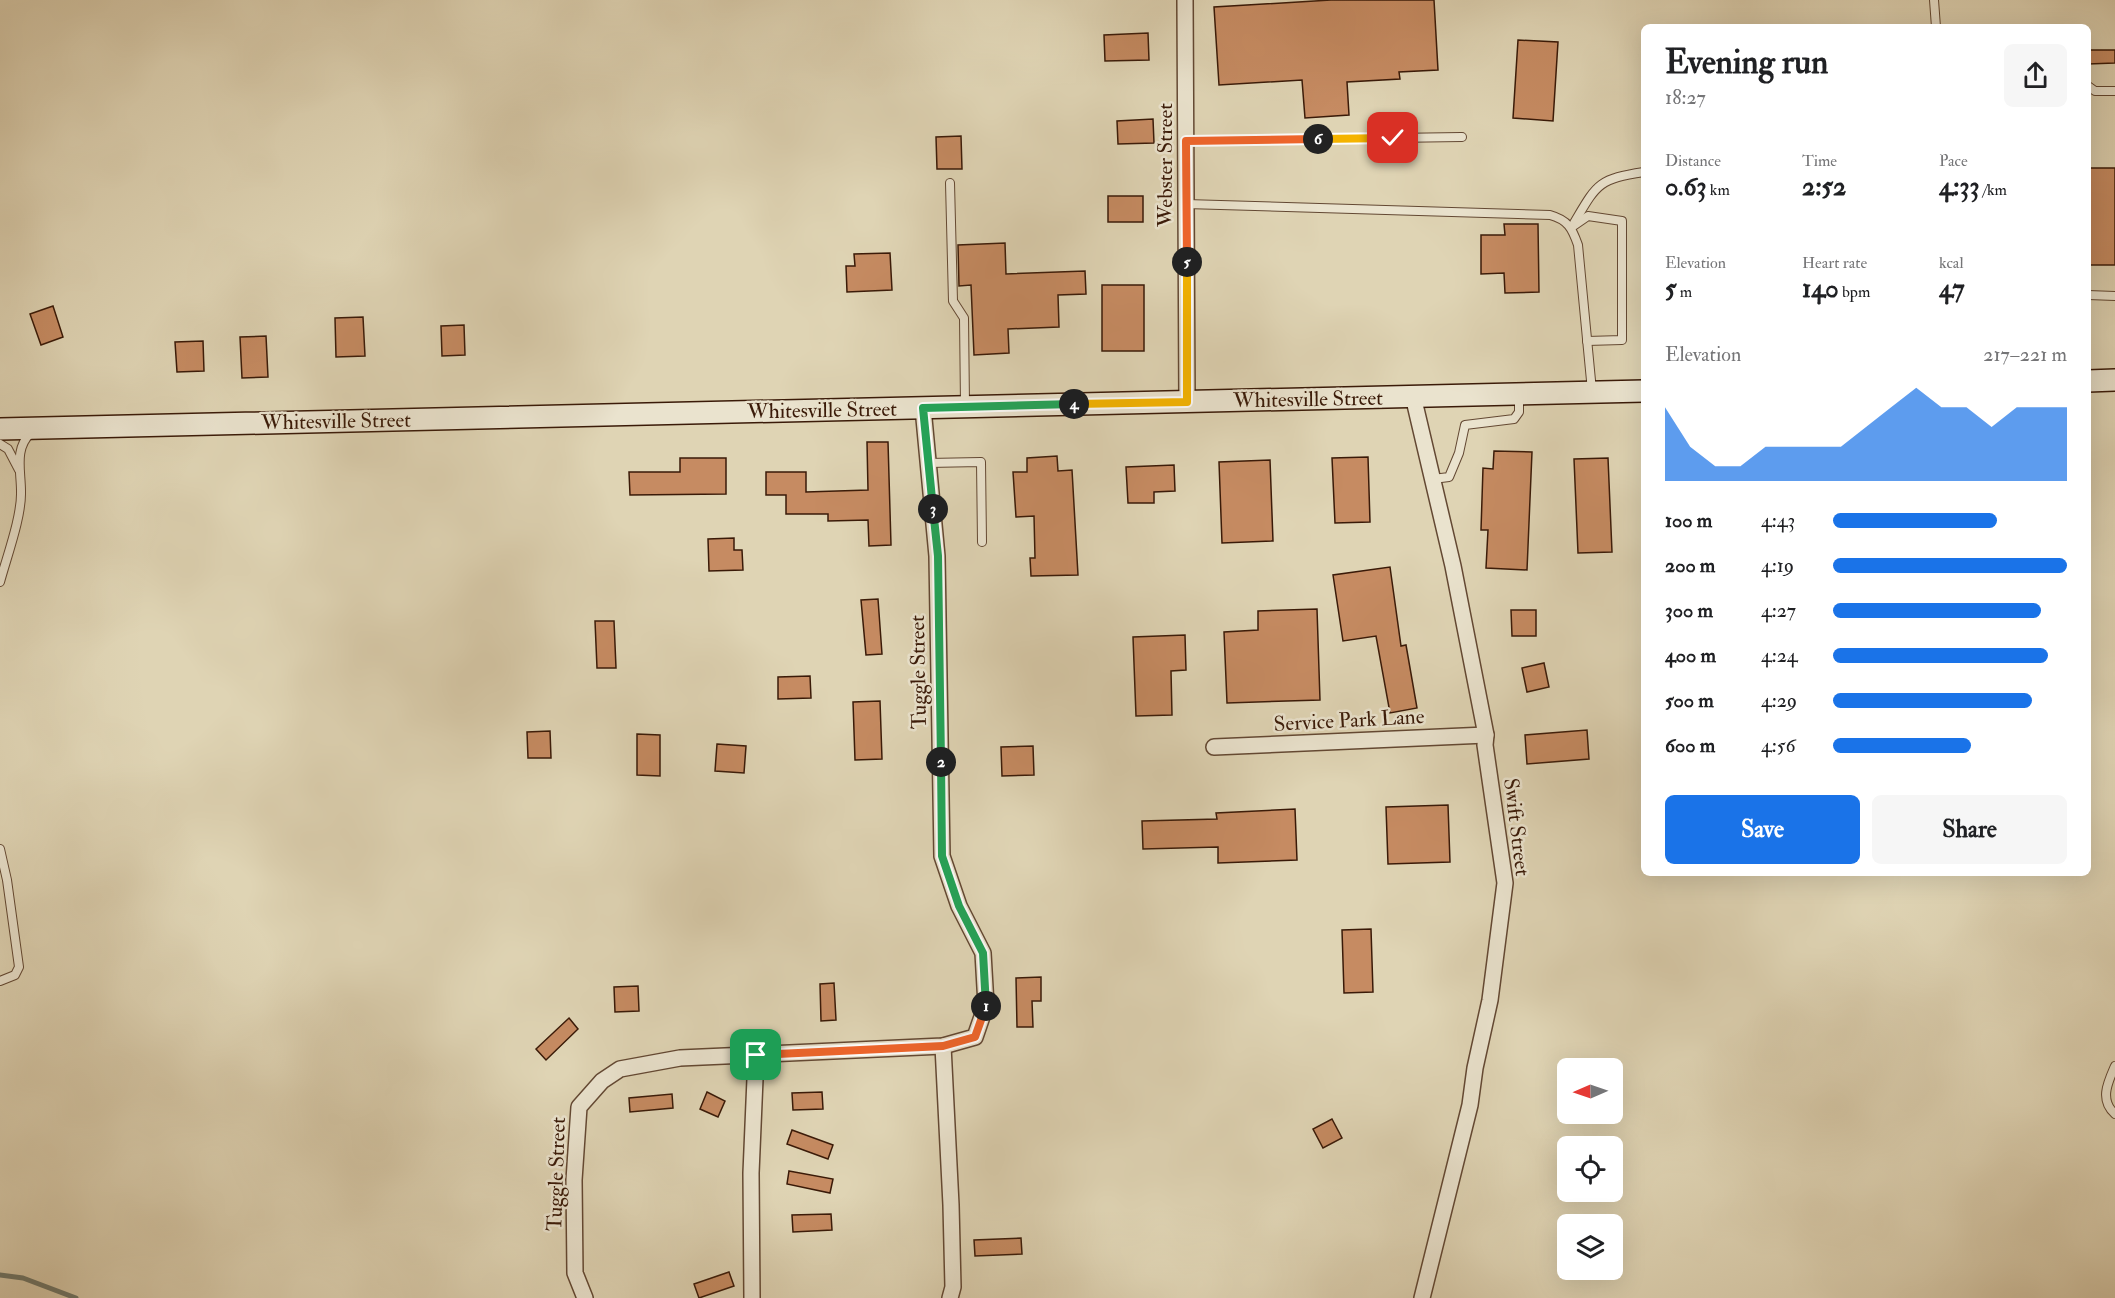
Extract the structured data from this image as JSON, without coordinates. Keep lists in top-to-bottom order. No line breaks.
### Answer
{"streets":{"main road":["Whitesville Street"],"street":["Webster Street","Tuggle Street","Service Park Lane","Swift Street"]},"crossings":[["Webster Street","Whitesville Street"],["Whitesville Street","Tuggle Street"],["Whitesville Street","Swift Street"],["Service Park Lane","Swift Street"]],"north":"left","page":{"heading":["Evening run","18:27"],"pins":["6","5","4","3","2","1"],"stats":[["Distance","0.63 km"],["Time","2:52"],["Pace","4:33 /km"],["Elevation","5 m"],["Heart rate","140 bpm"],["kcal","47"]],"chart":["Elevation","217–221 m"],"list":[{"name":"100 m","note":"4:43"},{"name":"200 m","note":"4:19"},{"name":"300 m","note":"4:27"},{"name":"400 m","note":"4:24"},{"name":"500 m","note":"4:29"},{"name":"600 m","note":"4:56"}],"buttons":["Save","Share"]}}
